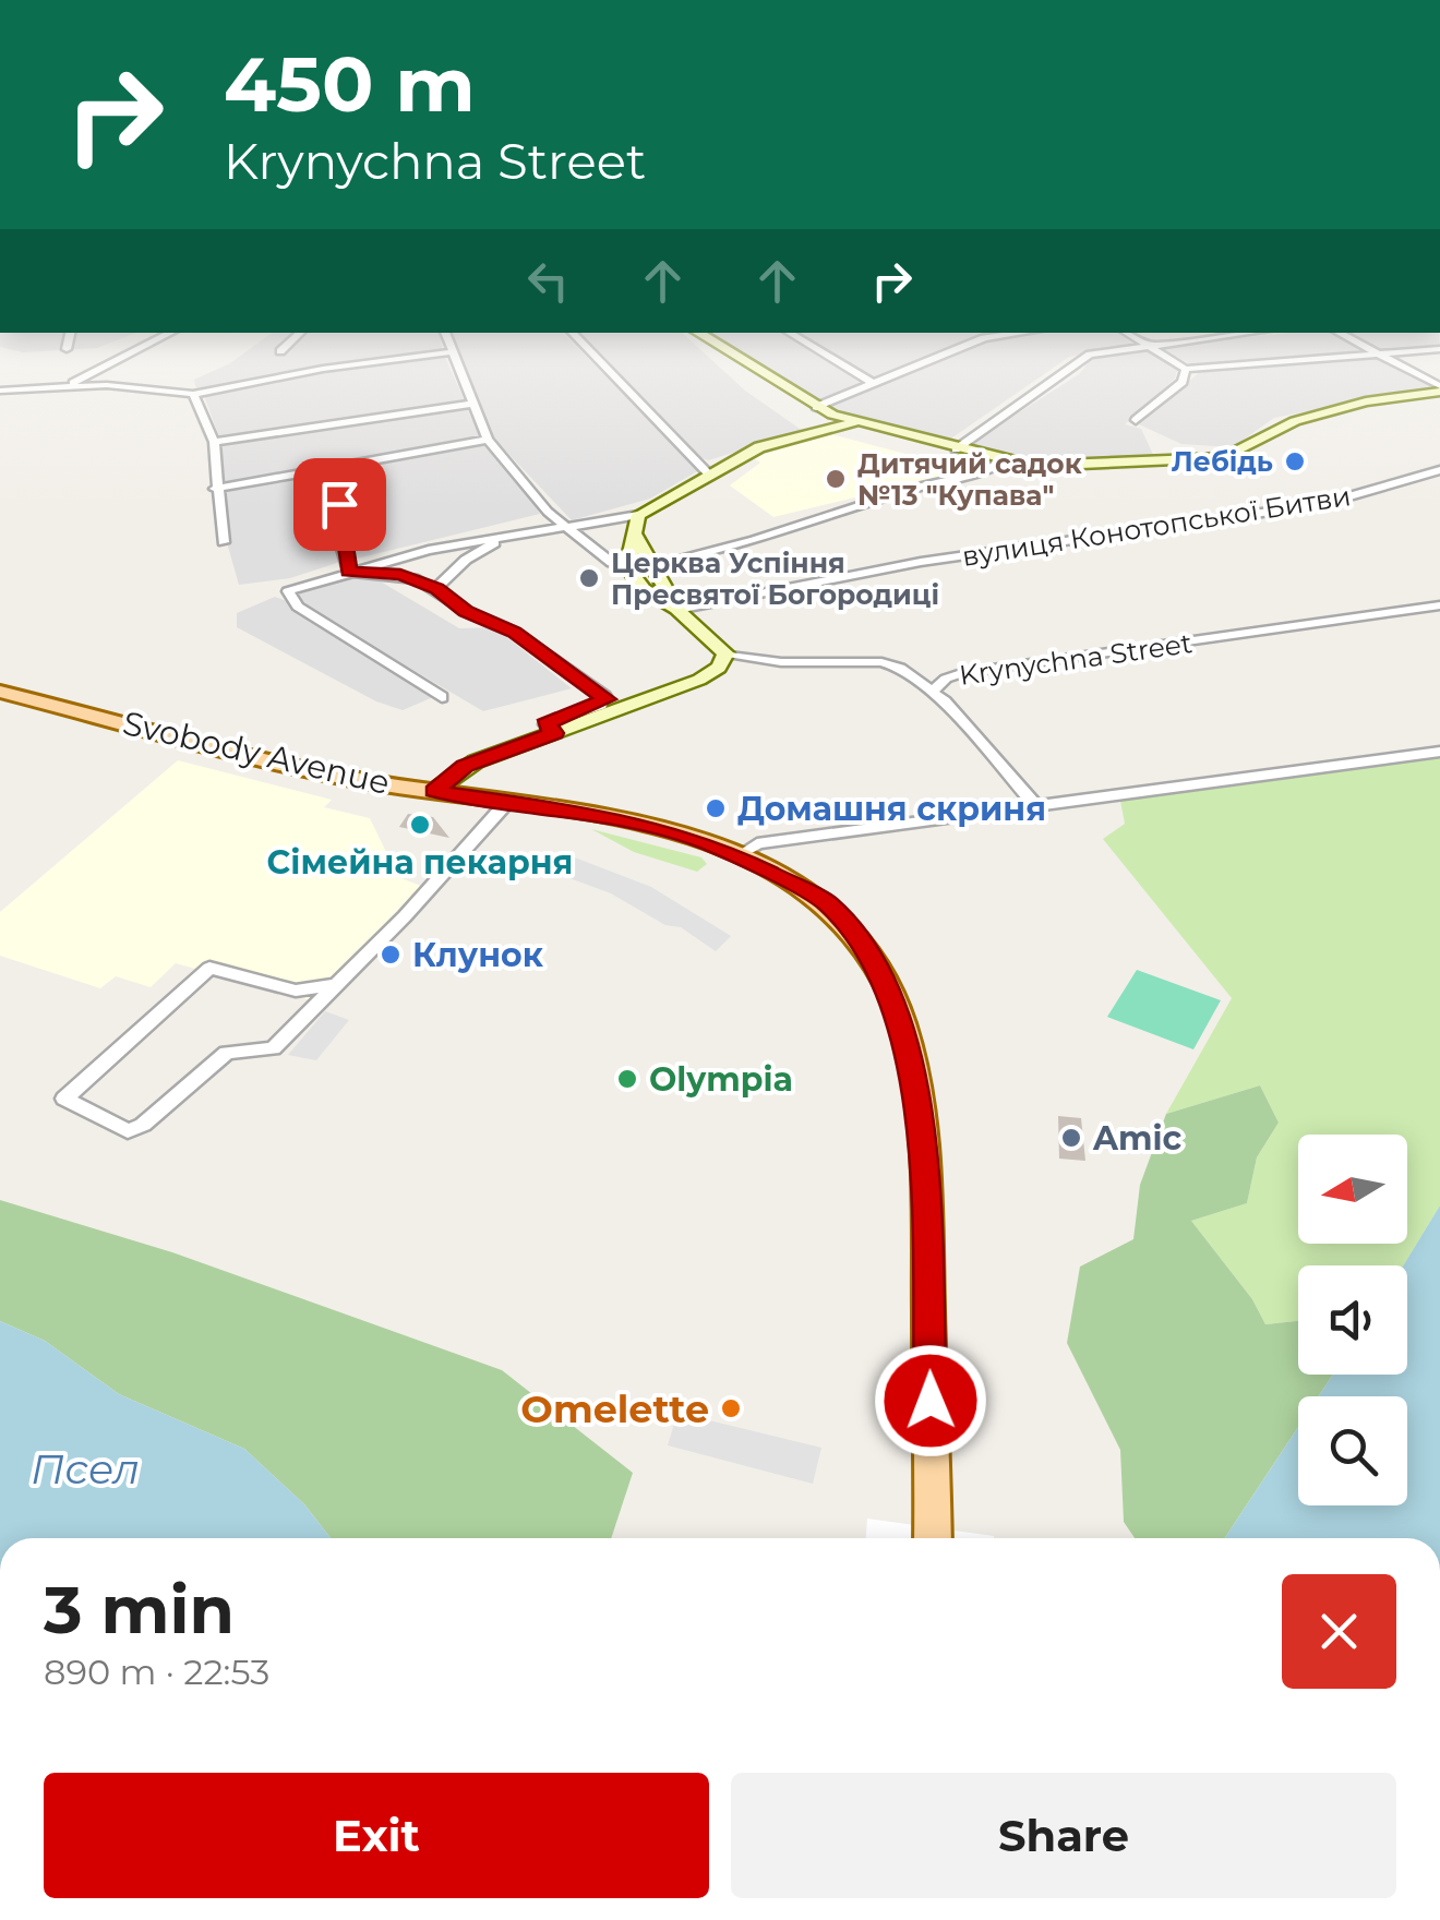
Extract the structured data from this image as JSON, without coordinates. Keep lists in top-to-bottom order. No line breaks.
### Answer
{"streets":{"main road":["Svobody Avenue"],"street":["вулиця Конотопської Битви","Krynychna Street"]},"water":["Псел"],"places":["Лебідь","Дитячий садок №13 \"Купава\"","Церква Успіння Пресвятої Богородиці","Домашня скриня","Сімейна пекарня","Клунок","Olympia","Amic","Omelette"],"north":"left","page":{"turn":["450 m","Krynychna Street"],"heading":["3 min","890 m · 22:53"],"buttons":["Exit","Share"]}}
